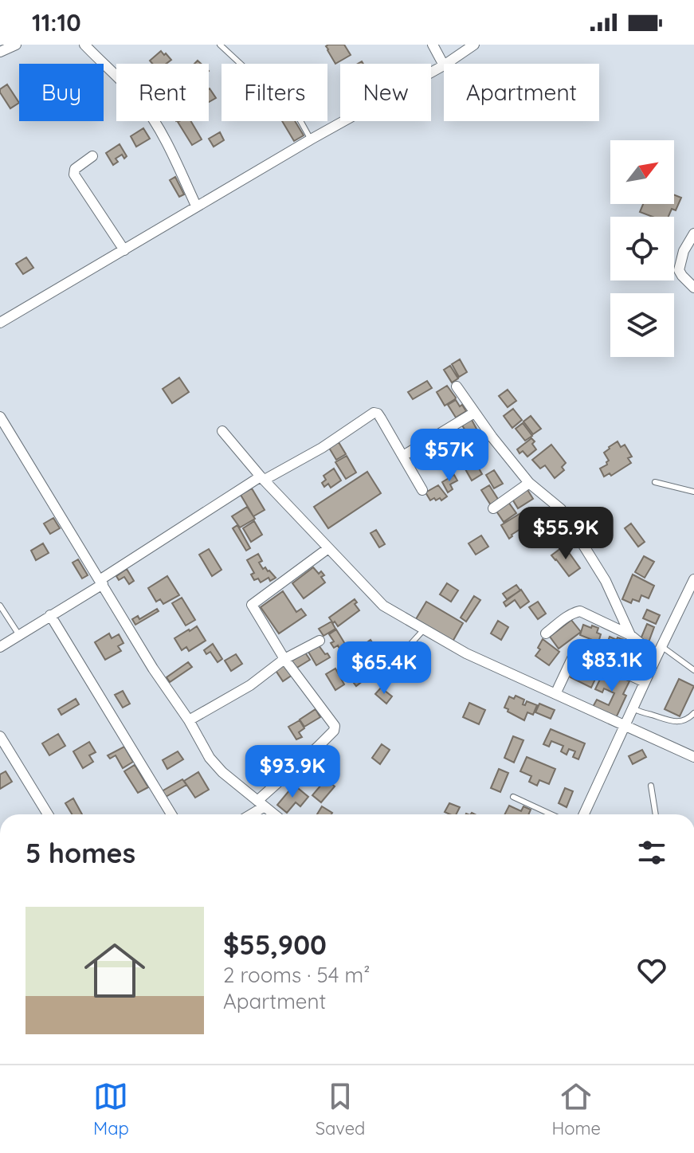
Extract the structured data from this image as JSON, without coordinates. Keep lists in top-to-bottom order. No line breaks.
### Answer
{"north":"top right","page":{"status":"11:10","chip":["Buy","Rent","Filters","New","Apartment"],"price":["$57K","$55.9K","$83.1K","$65.4K","$93.9K"],"heading":"5 homes","list":[{"name":"$55,900","note":"2 rooms · 54 m² · Apartment"}],"tabs":["Map","Saved","Home"]}}
